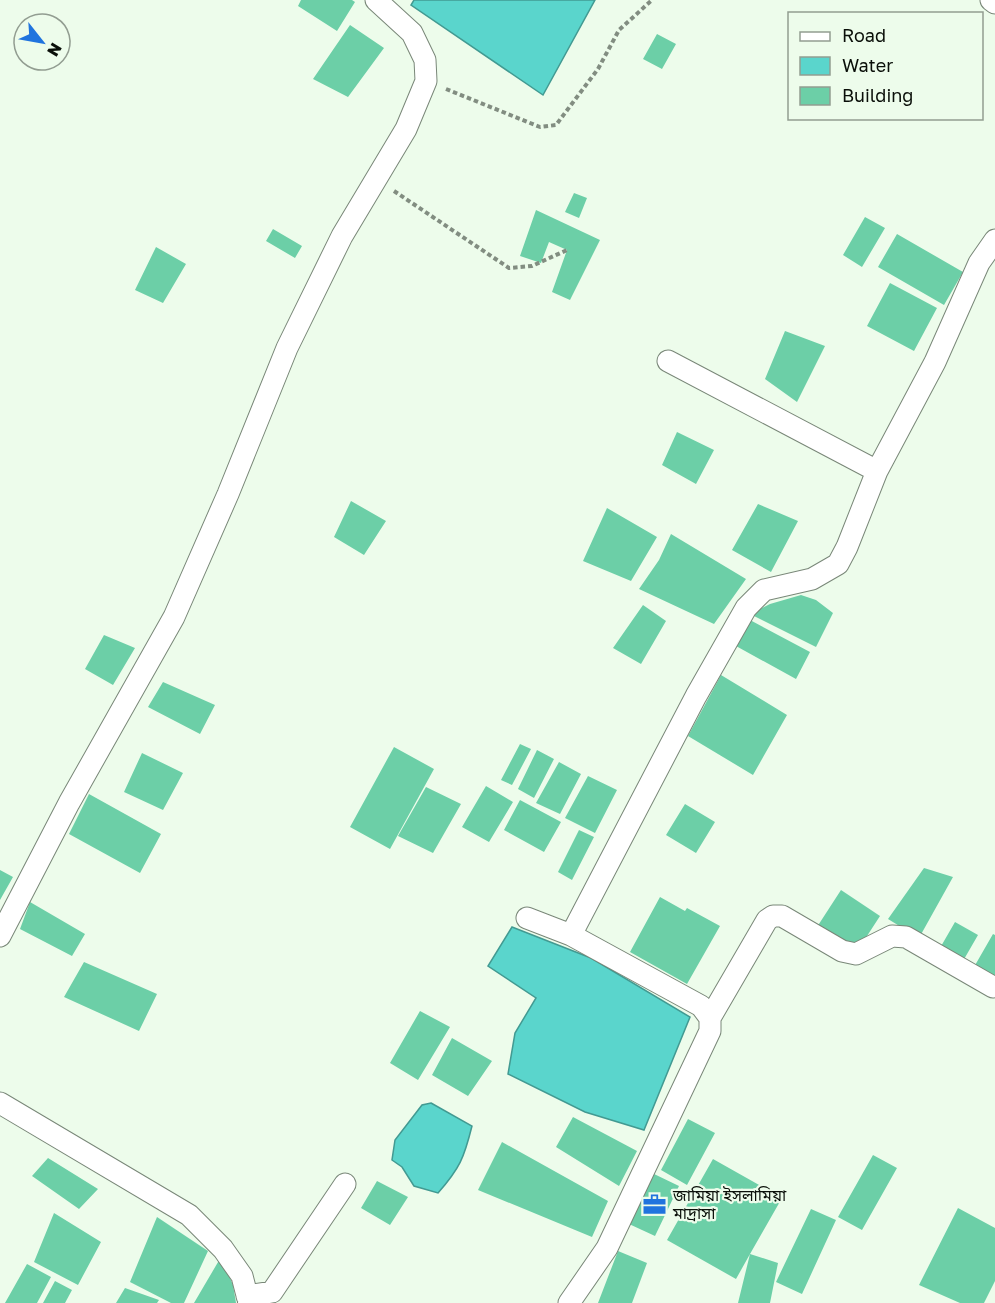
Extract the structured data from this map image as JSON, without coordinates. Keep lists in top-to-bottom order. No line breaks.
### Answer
{"places":{"office":["জামিয়া ইসলামিয়া মাদ্রাসা"]},"legend":["Road","Water","Building"],"north":"bottom right"}
